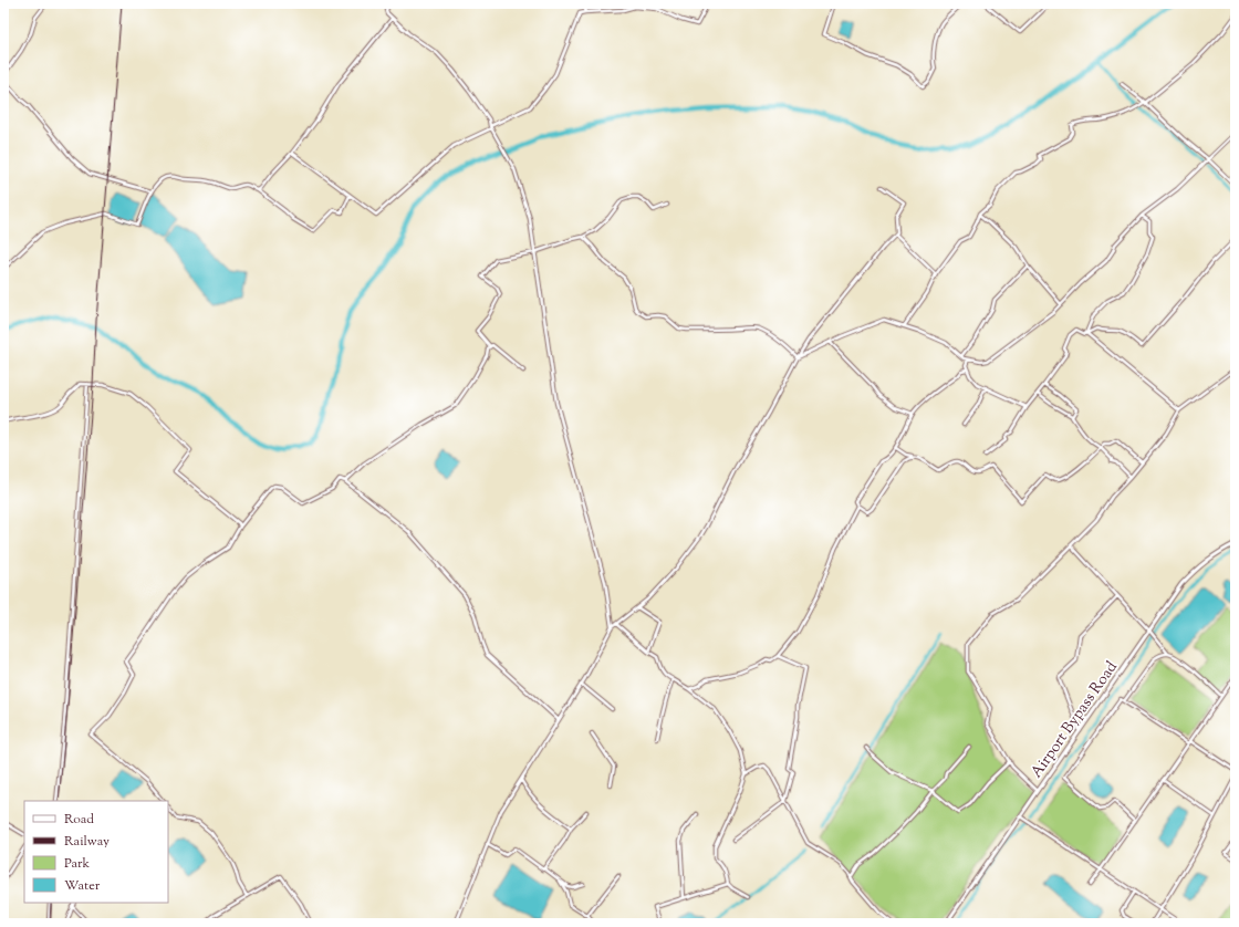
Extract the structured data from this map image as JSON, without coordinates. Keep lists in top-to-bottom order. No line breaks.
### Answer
{"streets":{"street":["Airport Bypass Road"]},"legend":["Road","Railway","Park","Water"]}
